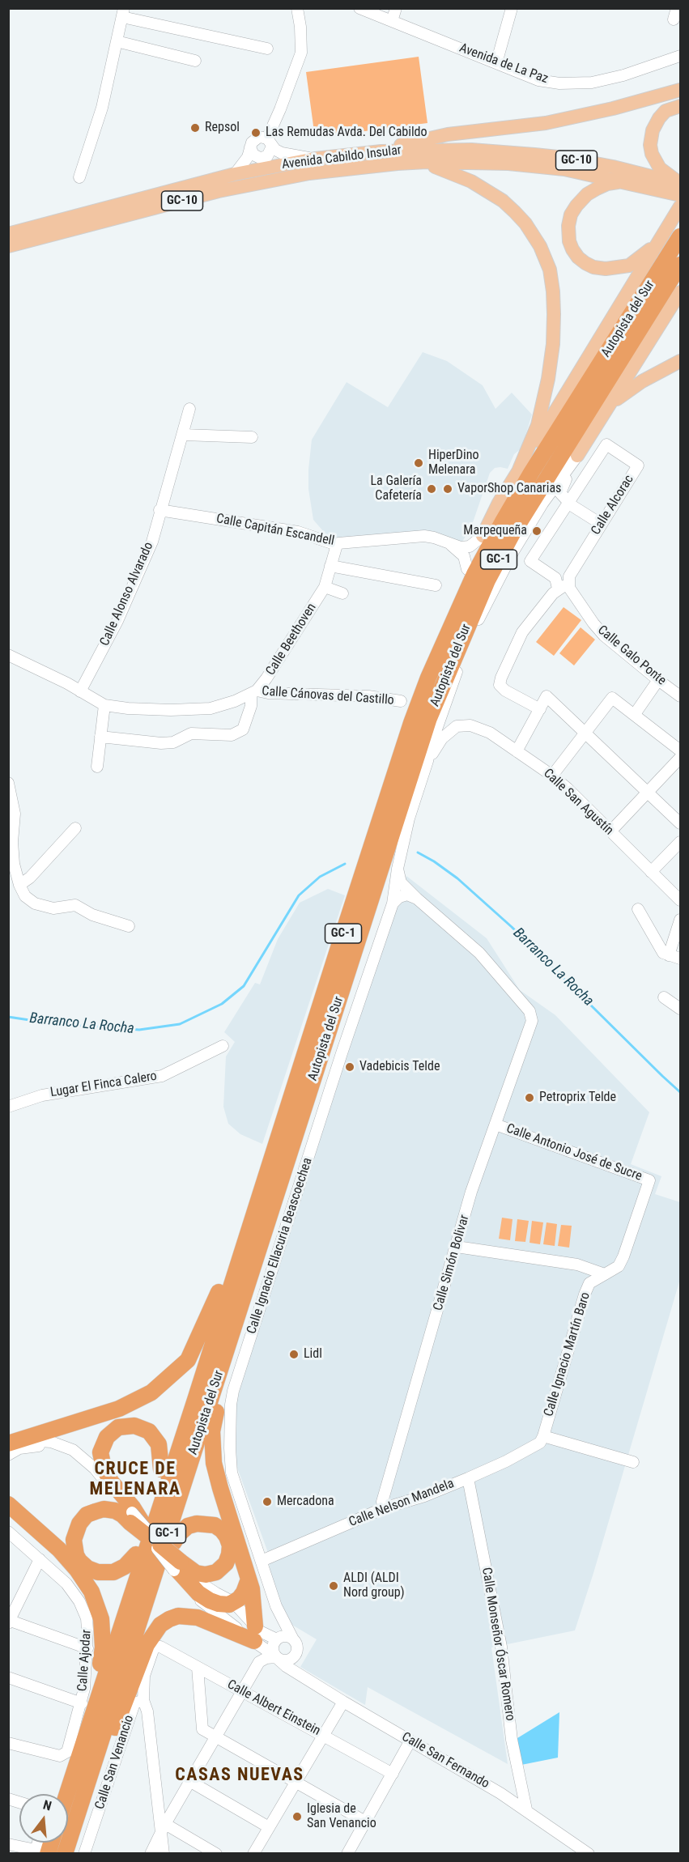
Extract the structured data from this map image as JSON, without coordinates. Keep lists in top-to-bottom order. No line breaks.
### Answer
{"streets":{"highway":["Autopista del Sur","GC-1"],"main road":["Avenida Cabildo Insular","GC-10"],"street":["Avenida de La Paz","Calle Alcorac","Calle Capitán Escandell","Calle Alonso Alvarado","Calle Beethoven","Calle Galo Ponte","Calle Cánovas del Castillo","Calle San Agustín","Lugar El Finca Calero","Calle Antonio José de Sucre","Calle Ignacio Ellacuria Beascoechea","Calle Simón Bolivar","Calle Ignacio Martín Baro","Calle Nelson Mandela","Calle Monseñor Óscar Romero","Calle Ajodar","Calle Albert Einstein","Calle San Fernando","Calle San Venancio"]},"crossings":[["Calle Alcorac","Calle Galo Ponte"],["Calle Capitán Escandell","Calle Alonso Alvarado"],["Calle Capitán Escandell","Calle Beethoven"],["Calle Alonso Alvarado","Calle Cánovas del Castillo"],["Calle Beethoven","Calle Cánovas del Castillo"],["Calle San Agustín","Calle Ignacio Ellacuria Beascoechea"],["Calle Antonio José de Sucre","Calle Simón Bolivar"],["Calle Antonio José de Sucre","Calle Ignacio Martín Baro"],["Calle Ignacio Ellacuria Beascoechea","Calle Nelson Mandela"],["Calle Ignacio Ellacuria Beascoechea","Calle San Fernando"],["Calle Simón Bolivar","Calle Nelson Mandela"],["Calle Ignacio Martín Baro","Calle Nelson Mandela"],["Calle Nelson Mandela","Calle Monseñor Óscar Romero"],["Calle Monseñor Óscar Romero","Calle San Fernando"],["Calle Albert Einstein","Calle San Venancio"]],"districts":["CRUCE DE MELENARA","CASAS NUEVAS"],"water":["Barranco La Rocha"],"places":["Repsol","Las Remudas Avda. Del Cabildo","HiperDino Melenara","La Galería Cafetería","VaporShop Canarias","Marpequeña","Vadebicis Telde","Petroprix Telde","Lidl","Mercadona","ALDI (ALDI Nord group)","Iglesia de San Venancio"],"north":"top"}
